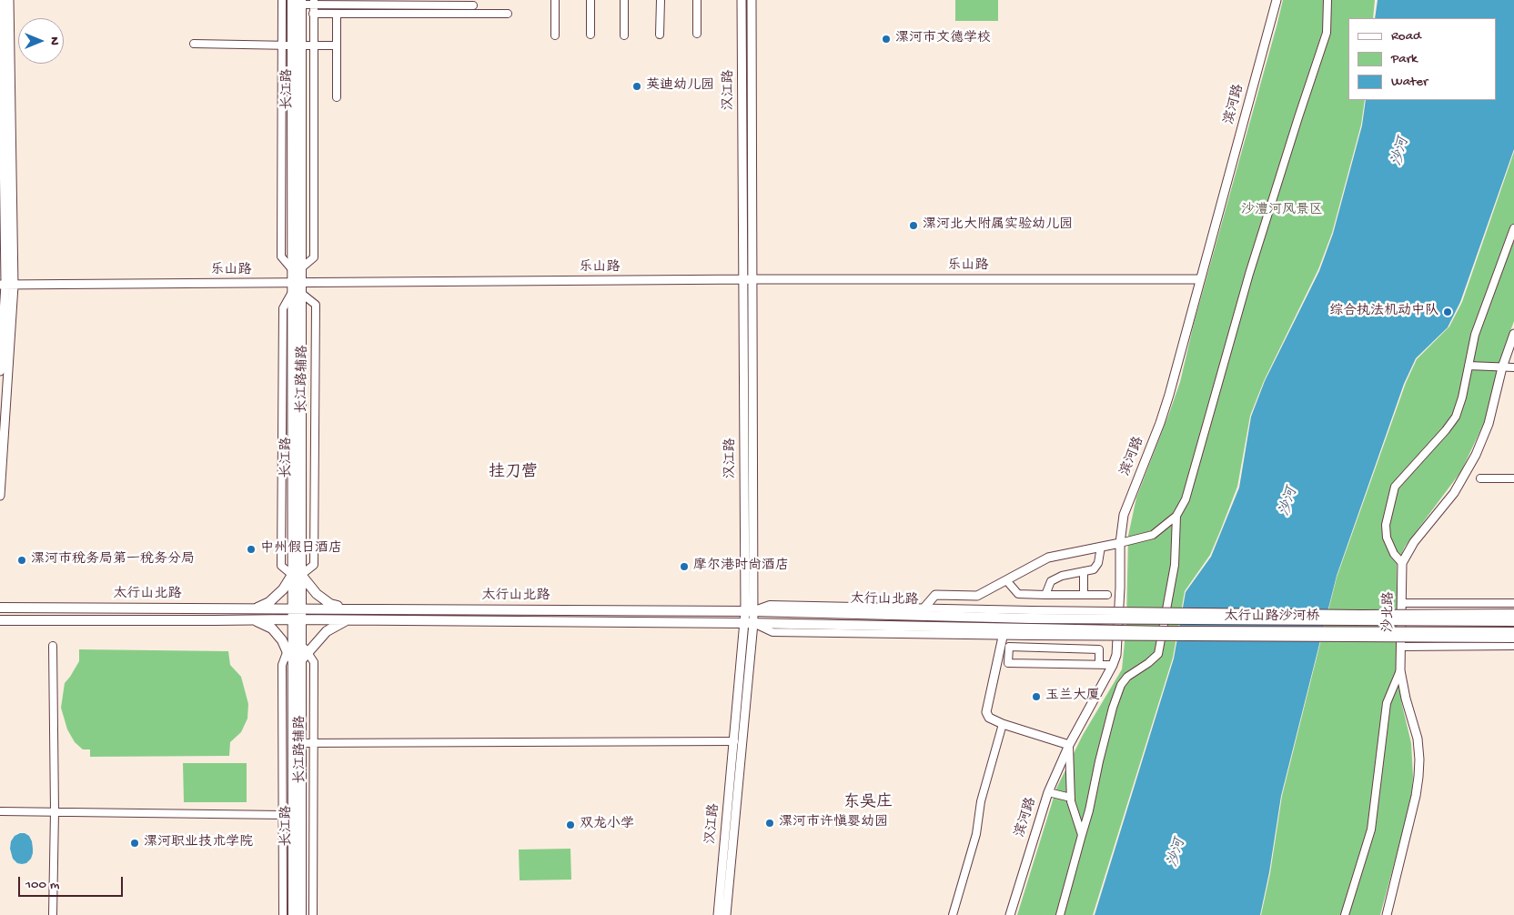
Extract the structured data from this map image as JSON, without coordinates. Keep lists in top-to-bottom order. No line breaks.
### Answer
{"streets":{"main road":["长江路","太行山北路","太行山路沙河桥"],"street":["汉江路","滨河路","乐山路","长江路辅路","沙北路"]},"crossings":[["长江路","乐山路"],["长江路","长江路辅路"],["长江路","太行山北路"],["汉江路","乐山路"],["汉江路","太行山北路"],["滨河路","乐山路"],["太行山北路","太行山路沙河桥"]],"districts":["挂刀营","东吴庄"],"water":["沙河"],"parks":["沙澧河风景区"],"places":["漯河市文德学校","英迪幼儿园","漯河北大附属实验幼儿园","综合执法机动中队","中州假日酒店","漯河市税务局第一税务分局","摩尔港时尚酒店","玉兰大厦","漯河市许慎婴幼园","双龙小学","漯河职业技术学院"],"legend":["Road","Park","Water"],"scale_bar":"100 m","north":"right"}
